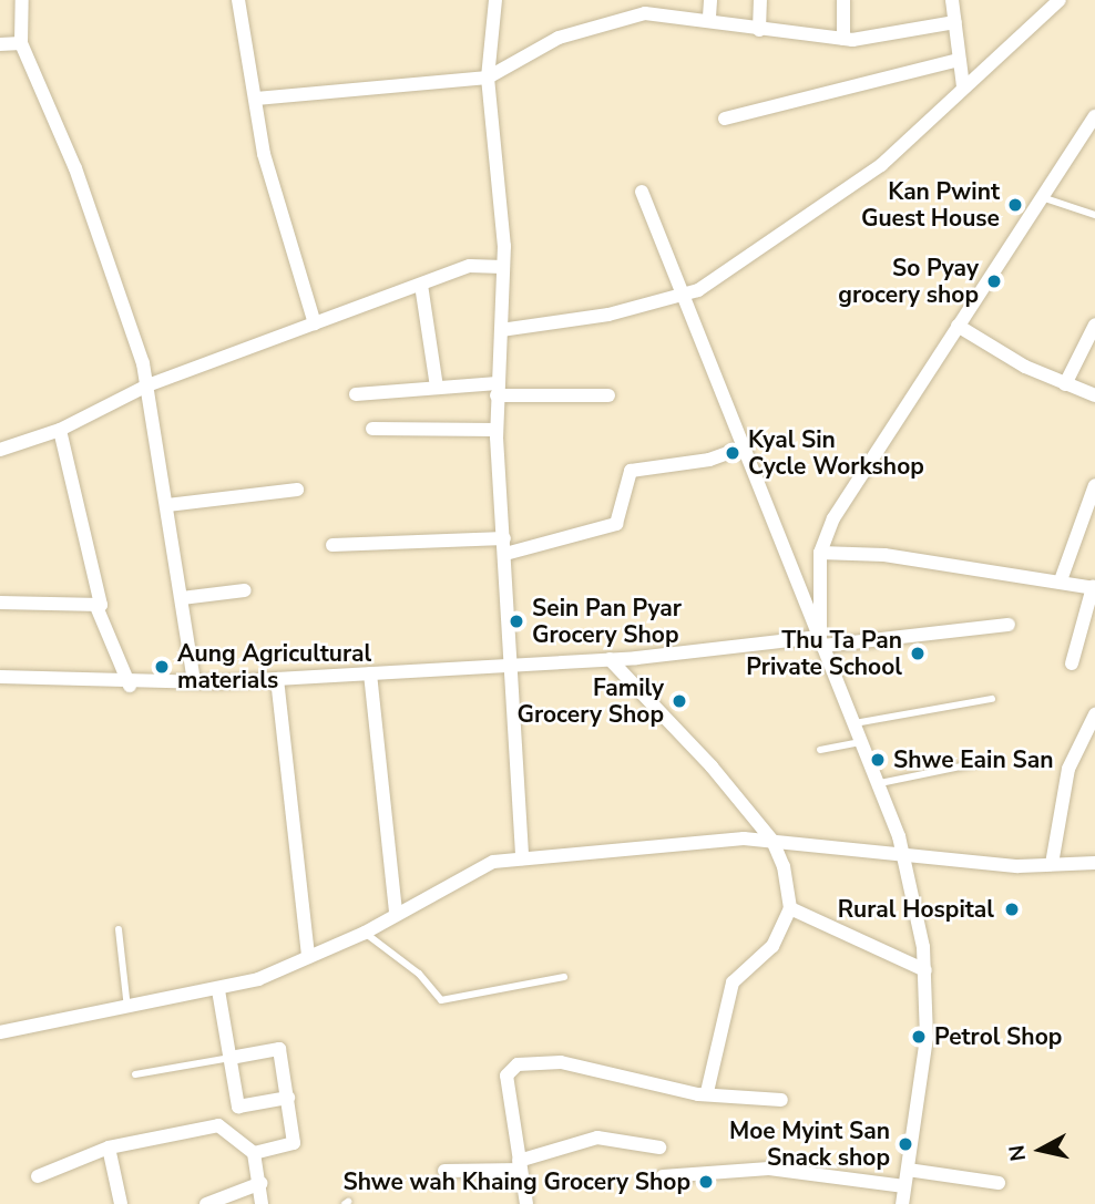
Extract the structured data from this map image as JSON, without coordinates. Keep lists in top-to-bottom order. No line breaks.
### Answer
{"places":["Kan Pwint Guest House","So Pyay grocery shop","Kyal Sin Cycle Workshop","Sein Pan Pyar Grocery Shop","Thu Ta Pan Private School","Aung Agricultural materials","Family Grocery Shop","Shwe Eain San","Rural Hospital","Petrol Shop","Moe Myint San Snack shop","Shwe wah Khaing Grocery Shop"],"north":"left"}
